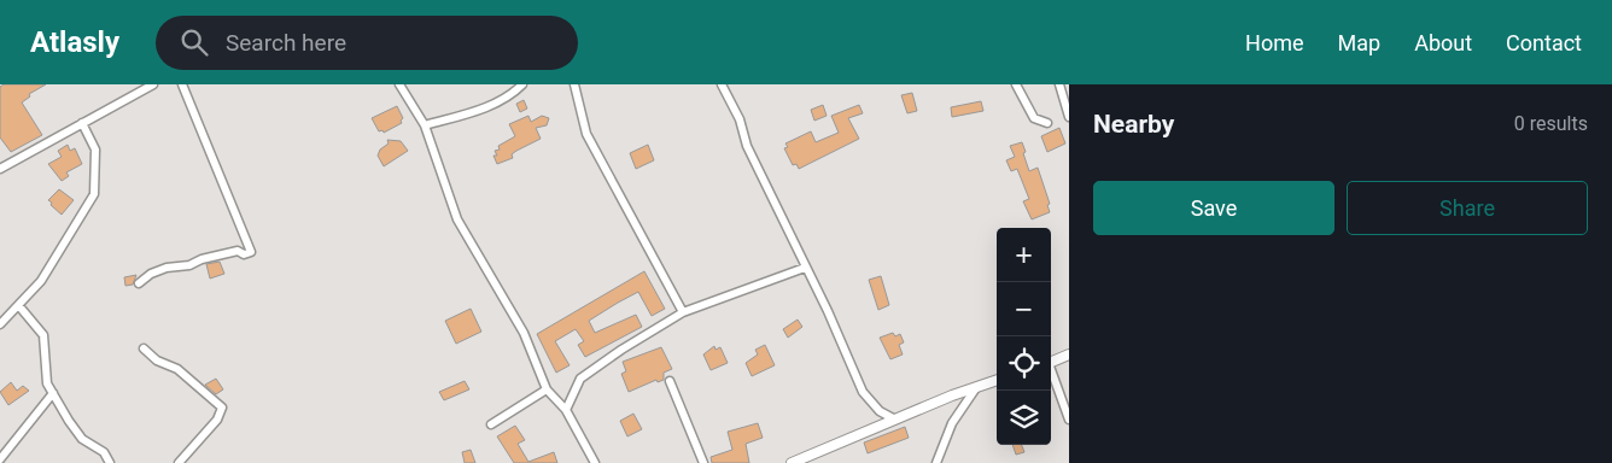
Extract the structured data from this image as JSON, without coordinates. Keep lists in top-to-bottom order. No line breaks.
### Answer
{"page":{"header":"Atlasly","search":"Search here","nav":["Home","Map","About","Contact"],"heading":["Nearby","0 results"],"buttons":["Save","Share"],"map_buttons":["+","−"]}}
